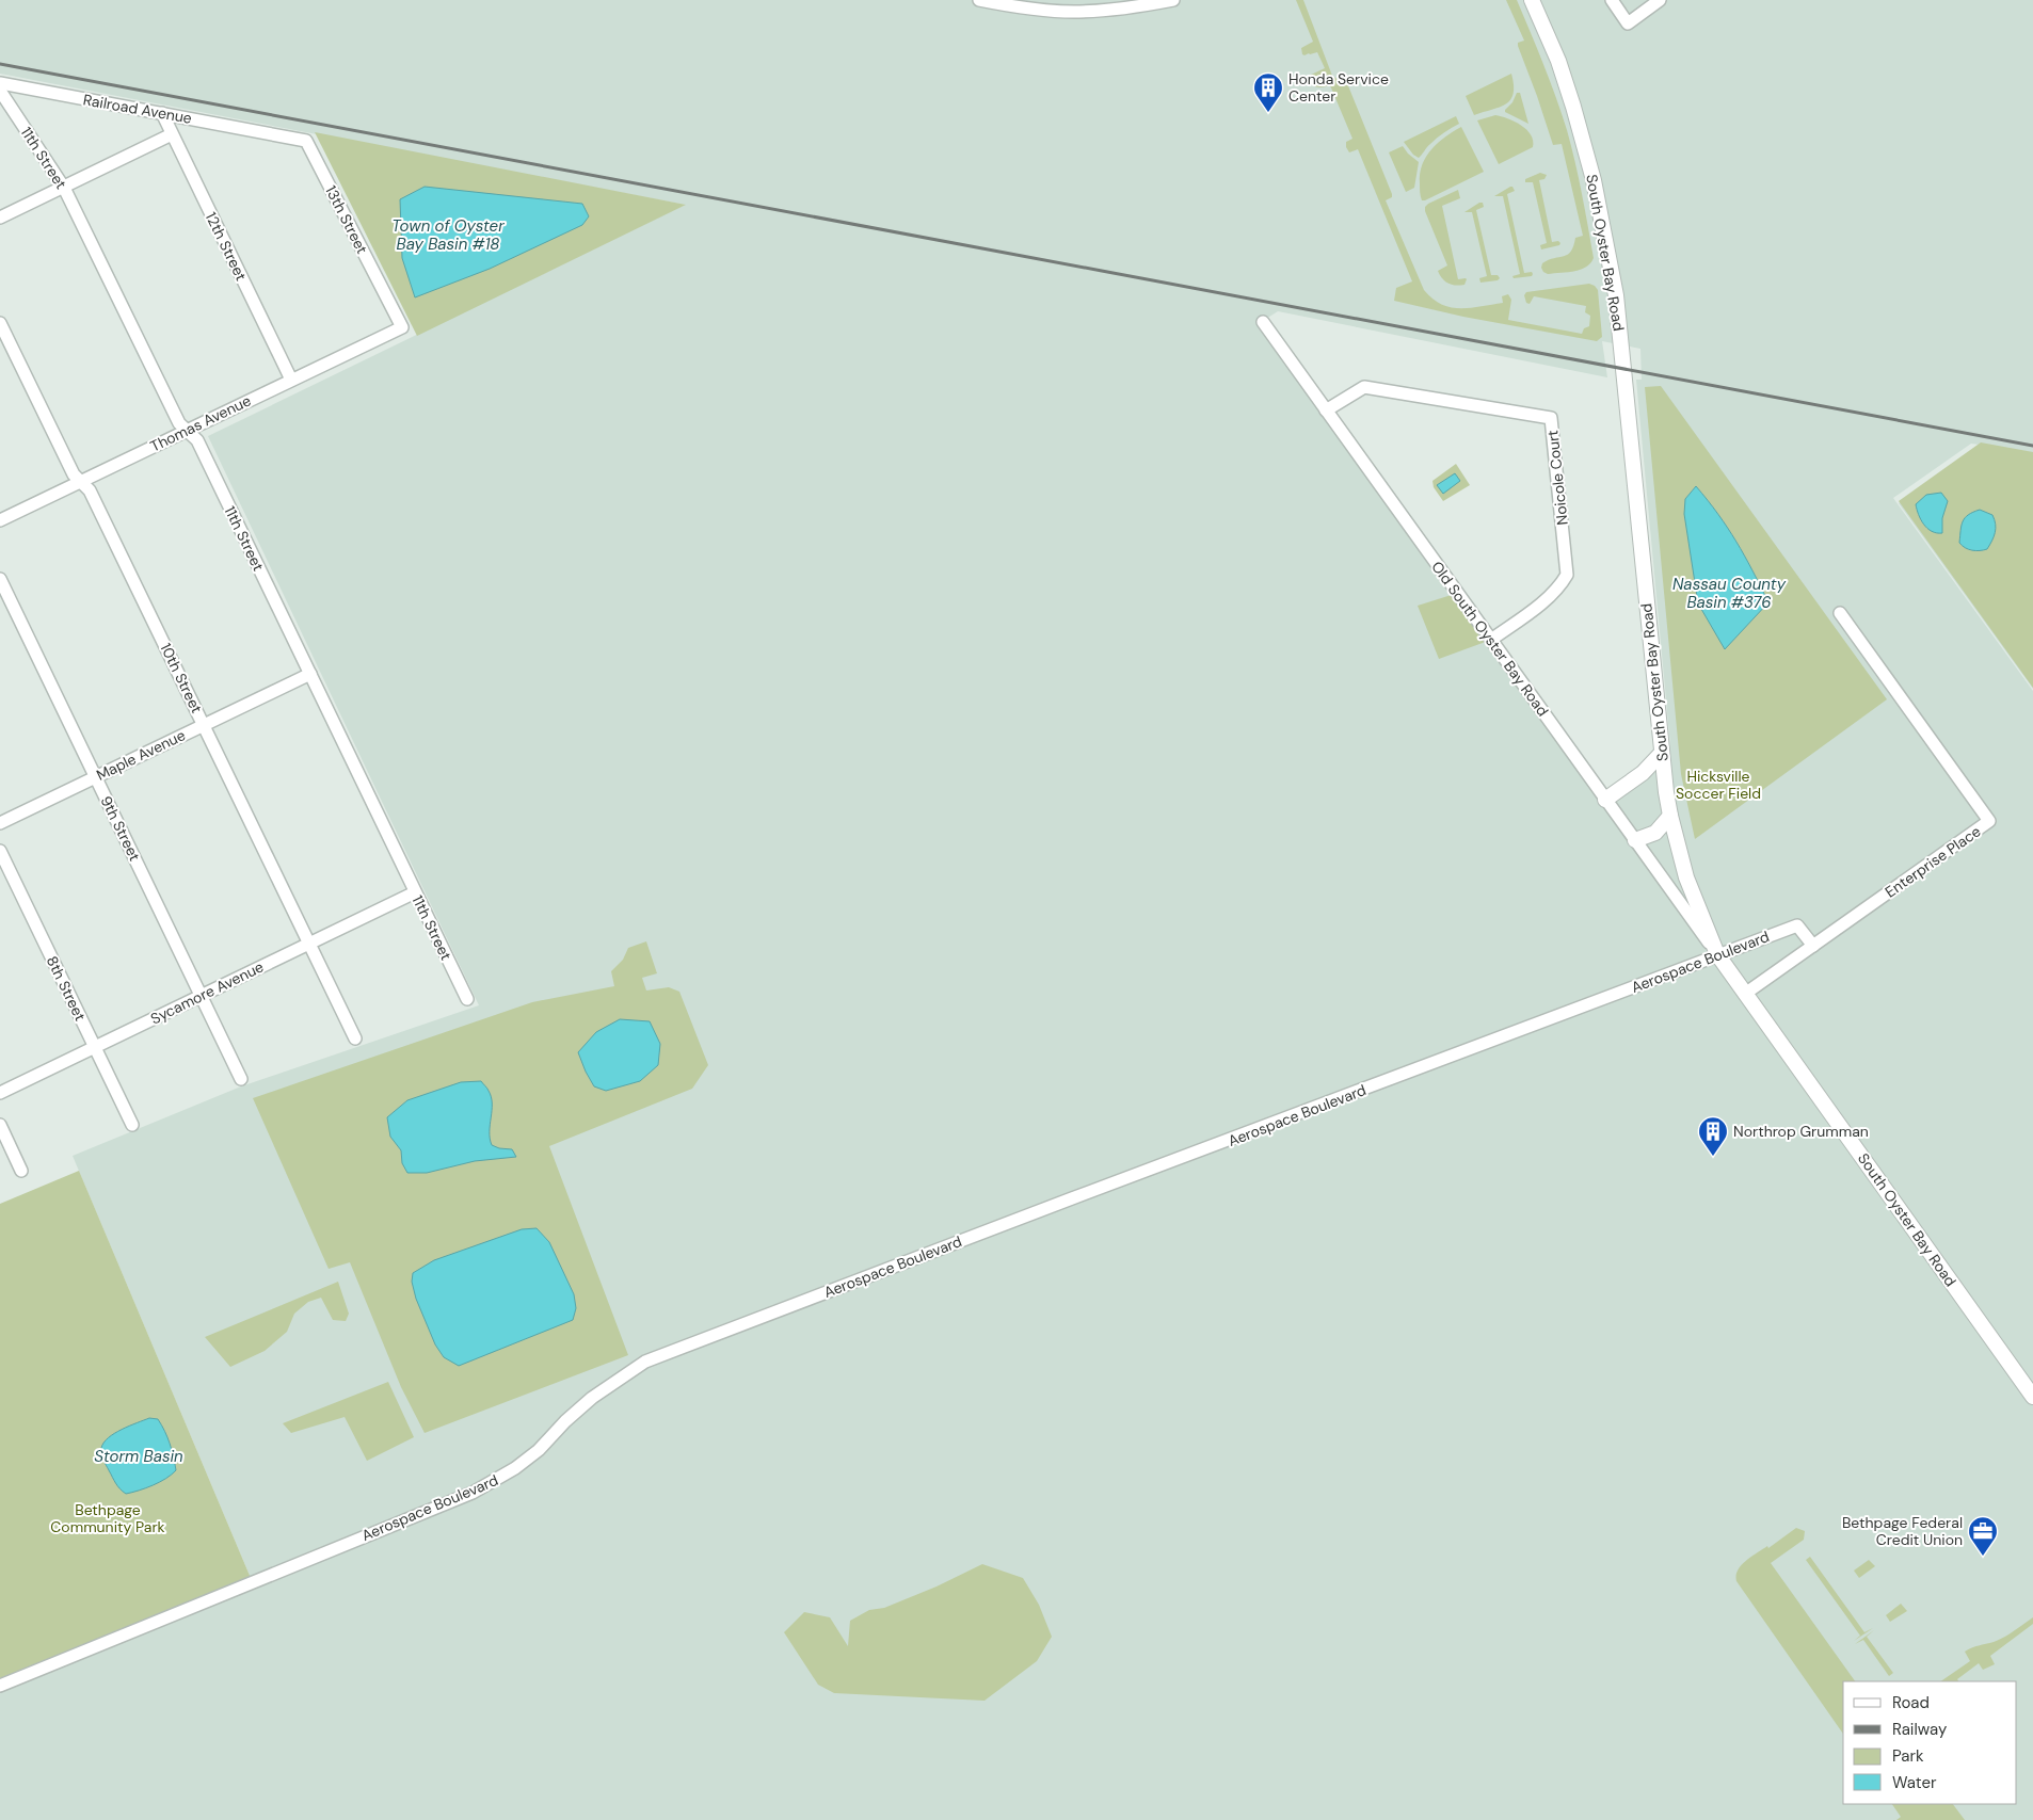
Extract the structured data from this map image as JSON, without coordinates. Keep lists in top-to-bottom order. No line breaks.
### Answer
{"streets":{"main road":["South Oyster Bay Road"],"street":["Railroad Avenue","11th Street","13th Street","12th Street","Thomas Avenue","Noicole Court","Old South Oyster Bay Road","10th Street","Maple Avenue","9th Street","Enterprise Place","Aerospace Boulevard","8th Street","Sycamore Avenue"]},"crossings":[["Railroad Avenue","13th Street"],["Railroad Avenue","12th Street"],["11th Street","Thomas Avenue"],["11th Street","Maple Avenue"],["11th Street","Sycamore Avenue"],["13th Street","Thomas Avenue"],["12th Street","Thomas Avenue"],["South Oyster Bay Road","Old South Oyster Bay Road"],["South Oyster Bay Road","Enterprise Place"],["South Oyster Bay Road","Aerospace Boulevard"],["Thomas Avenue","10th Street"],["Noicole Court","Old South Oyster Bay Road"],["Old South Oyster Bay Road","Aerospace Boulevard"],["10th Street","Maple Avenue"],["10th Street","Sycamore Avenue"],["Maple Avenue","9th Street"],["9th Street","Sycamore Avenue"],["Enterprise Place","Aerospace Boulevard"],["8th Street","Sycamore Avenue"]],"water":["Town of Oyster Bay Basin #18","Nassau County Basin #376","Storm Basin"],"parks":["Hicksville Soccer Field","Bethpage Community Park"],"places":{"building":["Honda Service Center","Northrop Grumman"],"office":["Bethpage Federal Credit Union"]},"legend":["Road","Railway","Park","Water"]}
